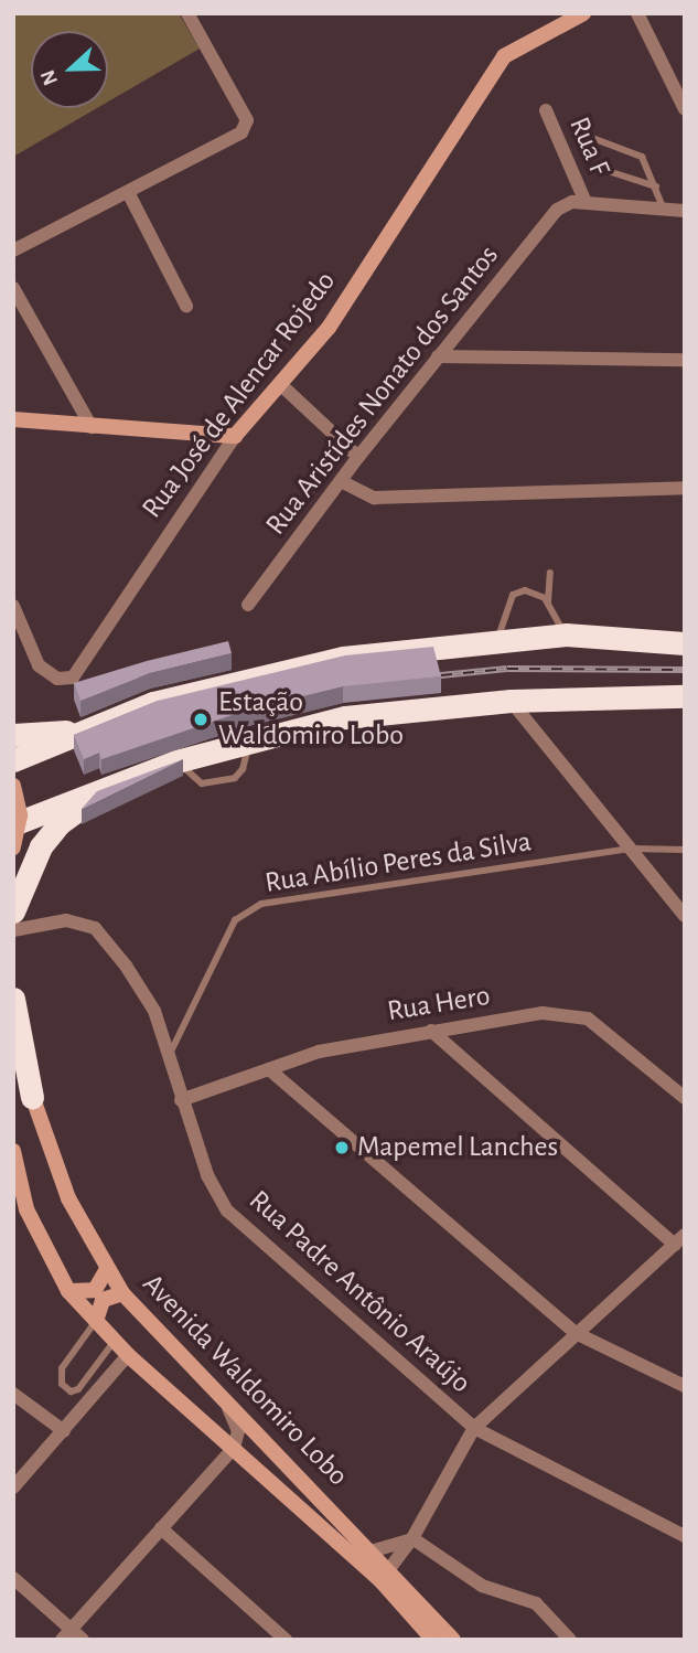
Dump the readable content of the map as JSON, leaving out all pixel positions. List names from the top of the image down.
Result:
{
  "streets": {
    "main road": ["Rua José de Alencar Rojedo", "Avenida Waldomiro Lobo"],
    "street": [
      "Rua F",
      "Rua Aristídes Nonato dos Santos",
      "Rua Hero",
      "Rua Padre Antônio Araújo"
    ],
    "lane": ["Rua Abílio Peres da Silva"]
  },
  "crossings": [
    ["Rua F", "Rua Aristídes Nonato dos Santos"],
    ["Rua Abílio Peres da Silva", "Rua Padre Antônio Araújo"],
    ["Rua Hero", "Rua Padre Antônio Araújo"]
  ],
  "places": ["Estação Waldomiro Lobo", "Mapemel Lanches"],
  "north": "left"
}
